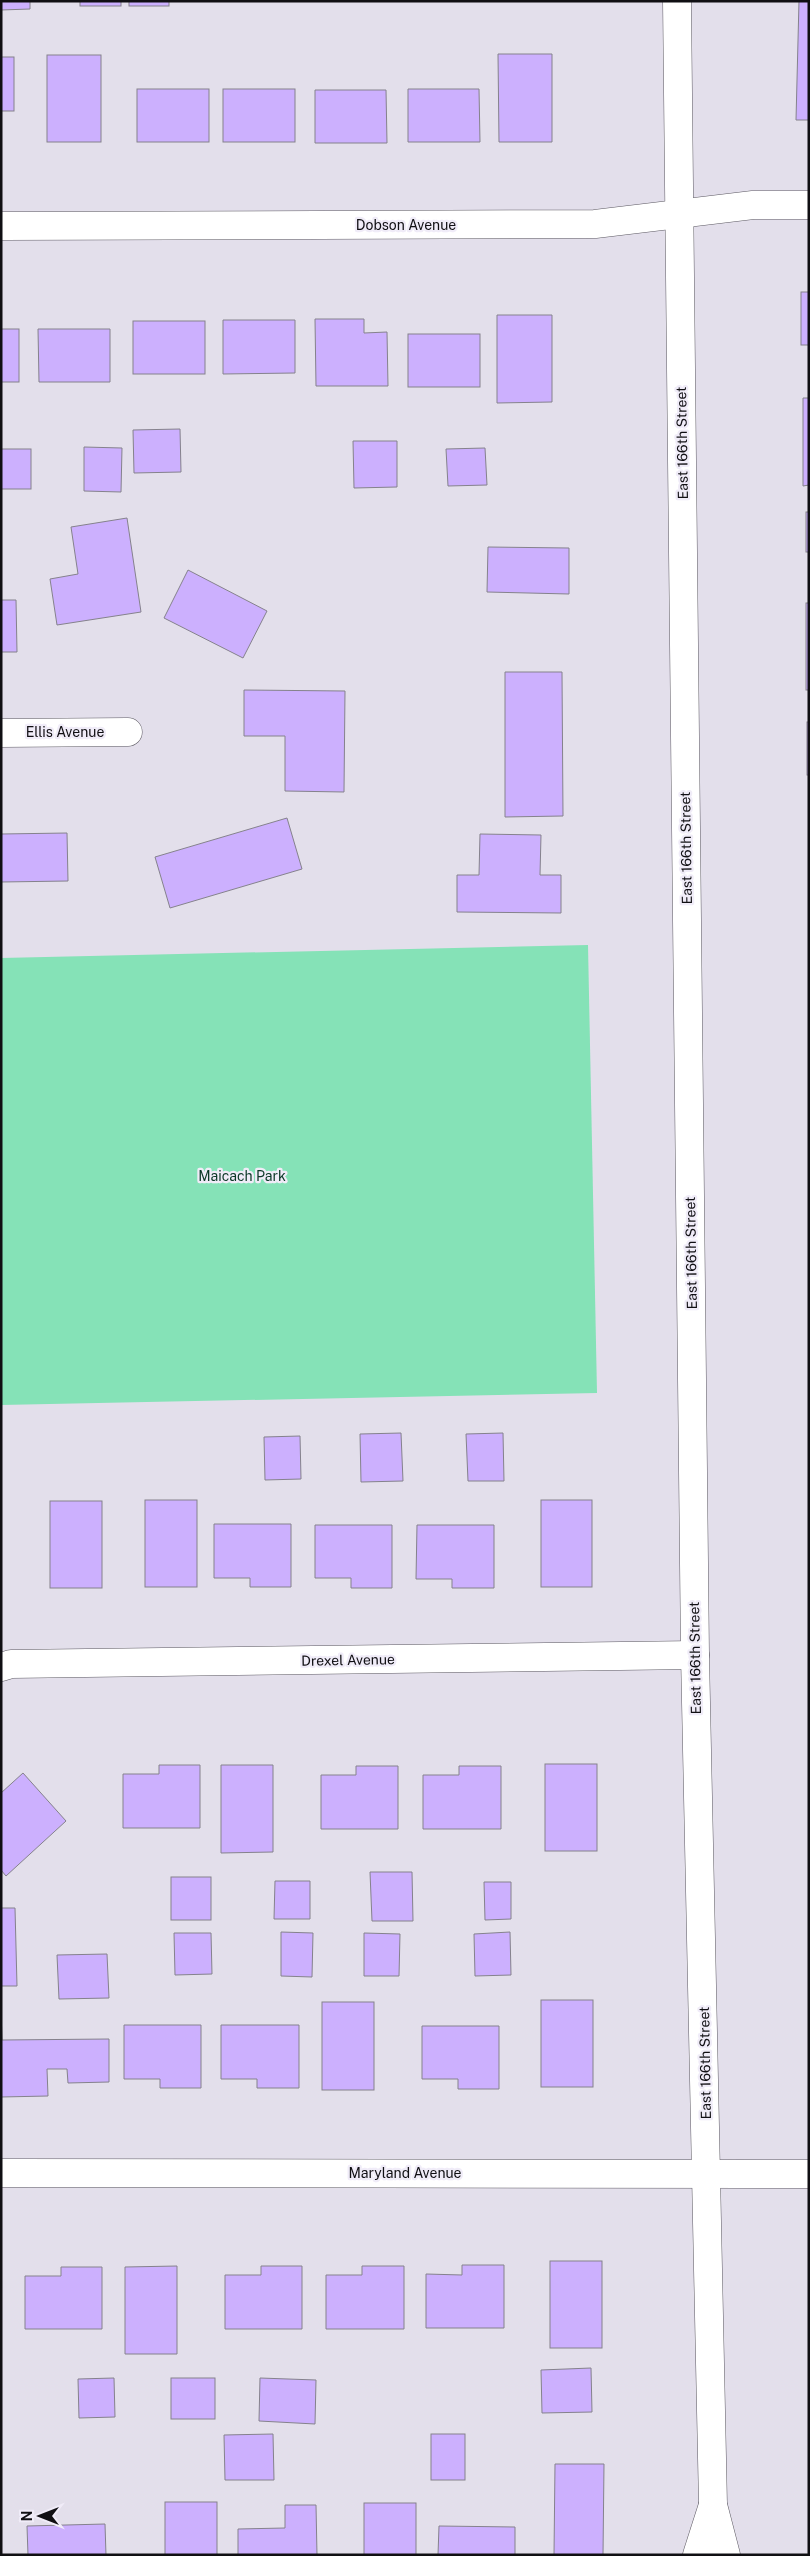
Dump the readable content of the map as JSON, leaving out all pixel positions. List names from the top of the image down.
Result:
{
  "streets": {
    "street": [
      "Dobson Avenue",
      "East 166th Street",
      "Ellis Avenue",
      "Drexel Avenue",
      "Maryland Avenue"
    ]
  },
  "crossings": [
    ["Dobson Avenue", "East 166th Street"],
    ["East 166th Street", "Drexel Avenue"],
    ["East 166th Street", "Maryland Avenue"]
  ],
  "parks": ["Maicach Park"],
  "north": "left"
}
